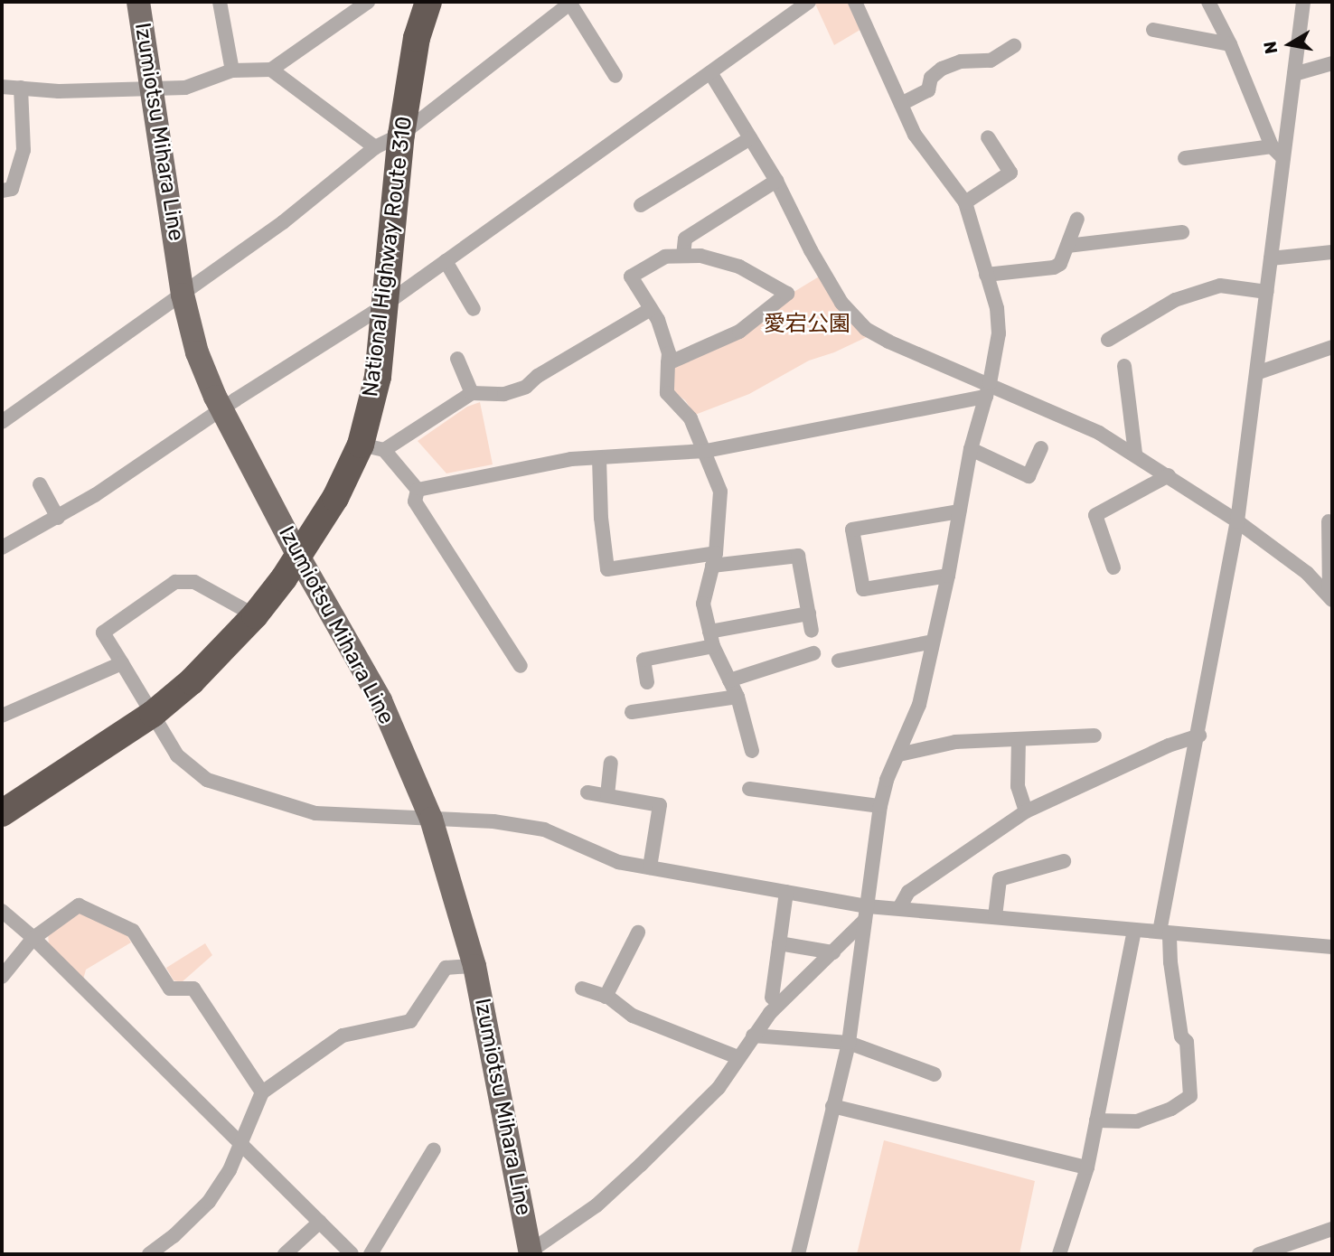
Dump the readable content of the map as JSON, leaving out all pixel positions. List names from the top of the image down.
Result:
{
  "streets": {
    "highway": ["National Highway Route 310"],
    "main road": ["Izumiotsu Mihara Line"]
  },
  "crossings": [
    ["Izumiotsu Mihara Line", "National Highway Route 310"]
  ],
  "parks": ["愛宕公園"],
  "north": "left"
}
